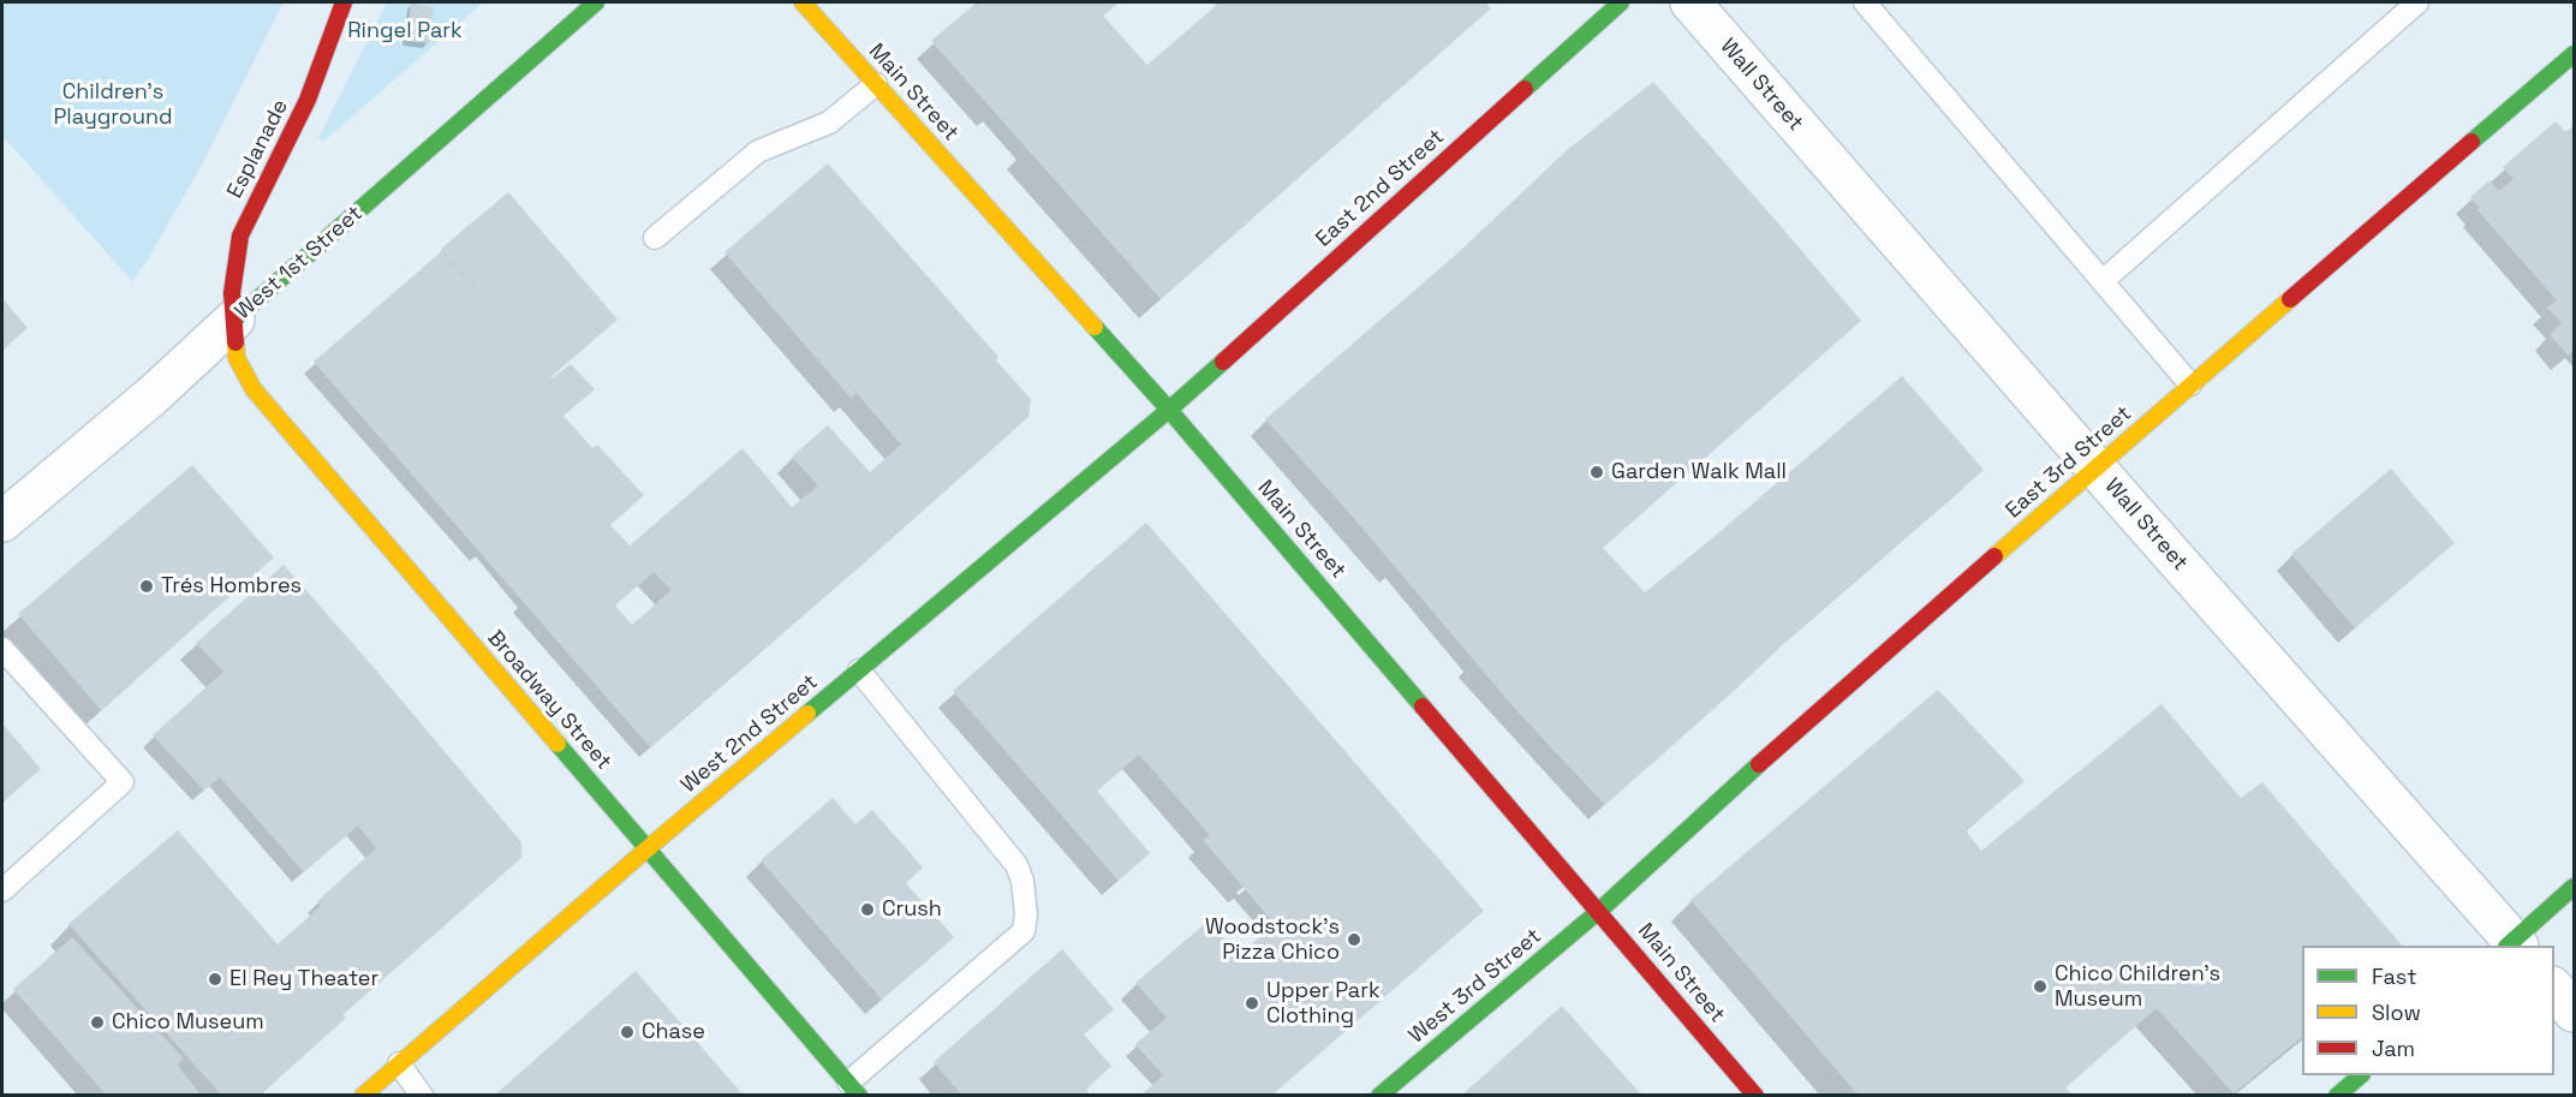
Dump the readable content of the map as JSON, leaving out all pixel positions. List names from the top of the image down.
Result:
{
  "streets": {
    "street": [
      "Wall Street",
      "Main Street",
      "Esplanade",
      "East 2nd Street",
      "West 1st Street",
      "East 3rd Street",
      "Broadway Street",
      "West 2nd Street",
      "West 3rd Street"
    ]
  },
  "crossings": [
    ["Wall Street", "East 3rd Street"],
    ["Main Street", "East 2nd Street"],
    ["Main Street", "East 3rd Street"],
    ["Main Street", "West 2nd Street"],
    ["Main Street", "West 3rd Street"],
    ["Esplanade", "West 1st Street"],
    ["Esplanade", "Broadway Street"],
    ["East 2nd Street", "West 2nd Street"],
    ["West 1st Street", "Broadway Street"],
    ["East 3rd Street", "West 3rd Street"],
    ["Broadway Street", "West 2nd Street"]
  ],
  "parks": ["Ringel Park", "Children's Playground"],
  "places": [
    "Garden Walk Mall",
    "Trés Hombres",
    "Crush",
    "Woodstock's Pizza Chico",
    "El Rey Theater",
    "Chico Children's Museum",
    "Upper Park Clothing",
    "Chico Museum",
    "Chase"
  ],
  "legend": ["Fast", "Slow", "Jam"]
}
